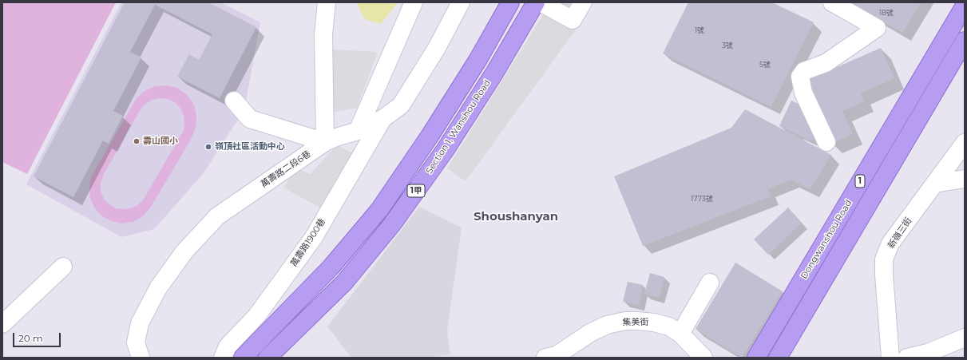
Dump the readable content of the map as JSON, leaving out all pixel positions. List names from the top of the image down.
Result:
{
  "streets": {
    "main road": [
      "Section 1, Wanshou Road",
      "1",
      "1甲",
      "Dongwanshou Road"
    ],
    "street": [
      "萬壽路二段6巷",
      "新嶺三街",
      "萬壽路1900巷",
      "集美街"
    ]
  },
  "crossings": [
    ["萬壽路二段6巷", "萬壽路1900巷"]
  ],
  "districts": ["Shoushanyan"],
  "places": ["壽山國小", "嶺頂社區活動中心"],
  "house_numbers": [
    "18號",
    "1號",
    "3號",
    "5號",
    "1773號"
  ],
  "scale_bar": "20 m"
}
